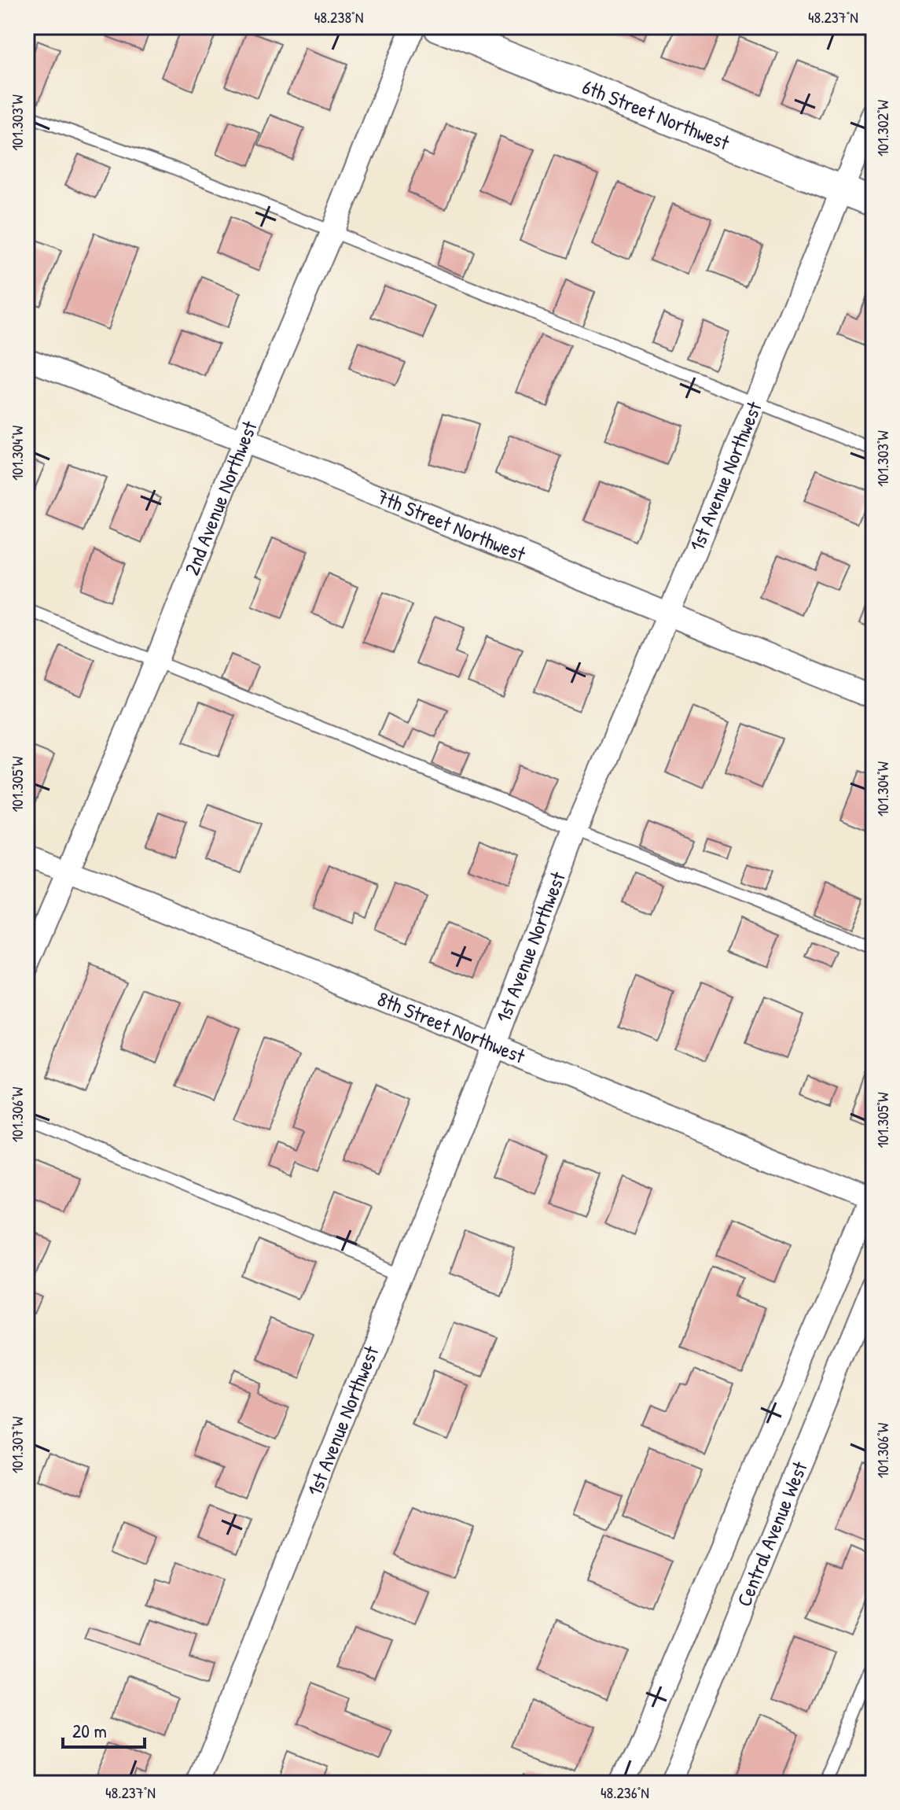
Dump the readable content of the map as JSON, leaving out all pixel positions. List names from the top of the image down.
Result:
{
  "streets": {
    "street": [
      "6th Street Northwest",
      "1st Avenue Northwest",
      "2nd Avenue Northwest",
      "7th Street Northwest",
      "8th Street Northwest",
      "Central Avenue West"
    ]
  },
  "crossings": [
    ["6th Street Northwest", "1st Avenue Northwest"],
    ["1st Avenue Northwest", "7th Street Northwest"],
    ["1st Avenue Northwest", "8th Street Northwest"],
    ["2nd Avenue Northwest", "7th Street Northwest"],
    ["2nd Avenue Northwest", "8th Street Northwest"]
  ],
  "scale_bar": "20 m",
  "coordinates": [
    "48.238°N",
    "48.237°N",
    "101.303°W",
    "101.302°W",
    "101.304°W",
    "101.305°W",
    "101.306°W",
    "101.307°W",
    "48.236°N"
  ]
}
